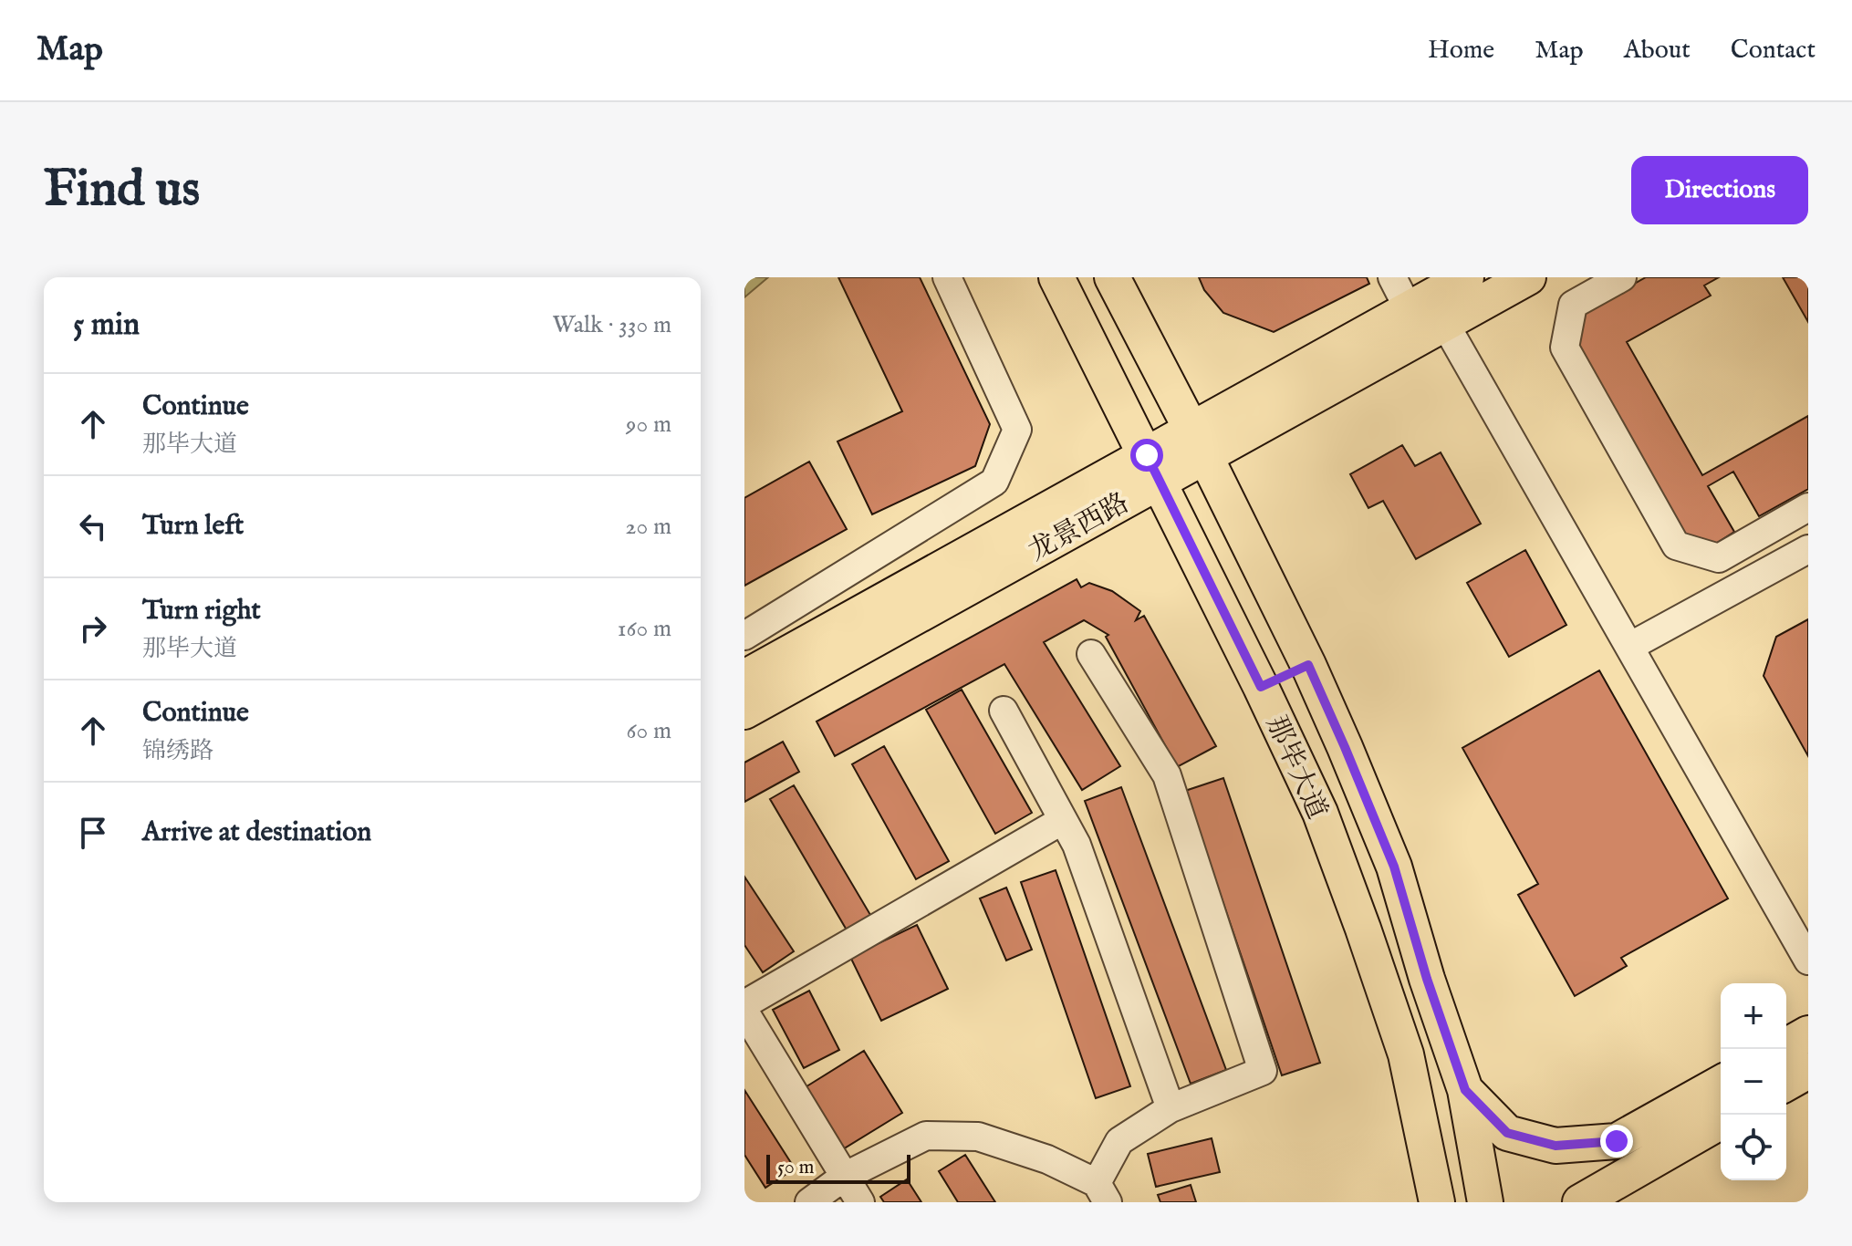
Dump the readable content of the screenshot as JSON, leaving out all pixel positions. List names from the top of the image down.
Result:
{
  "streets": {
    "main road": ["龙景西路", "那毕大道"]
  },
  "crossings": [
    ["龙景西路", "那毕大道"]
  ],
  "scale_bar": "50 m",
  "page": {
    "header": "Map",
    "nav": [
      "Home",
      "Map",
      "About",
      "Contact"
    ],
    "buttons": "Directions",
    "title": "Find us",
    "heading": ["5 min", "Walk · 330 m"],
    "list": [
      ["Continue", "那毕大道", "90 m"],
      ["Turn left", "20 m"],
      ["Turn right", "那毕大道", "160 m"],
      ["Continue", "锦绣路", "60 m"],
      "Arrive at destination"
    ],
    "map_buttons": ["+", "−"],
    "scale": "50 m"
  }
}
